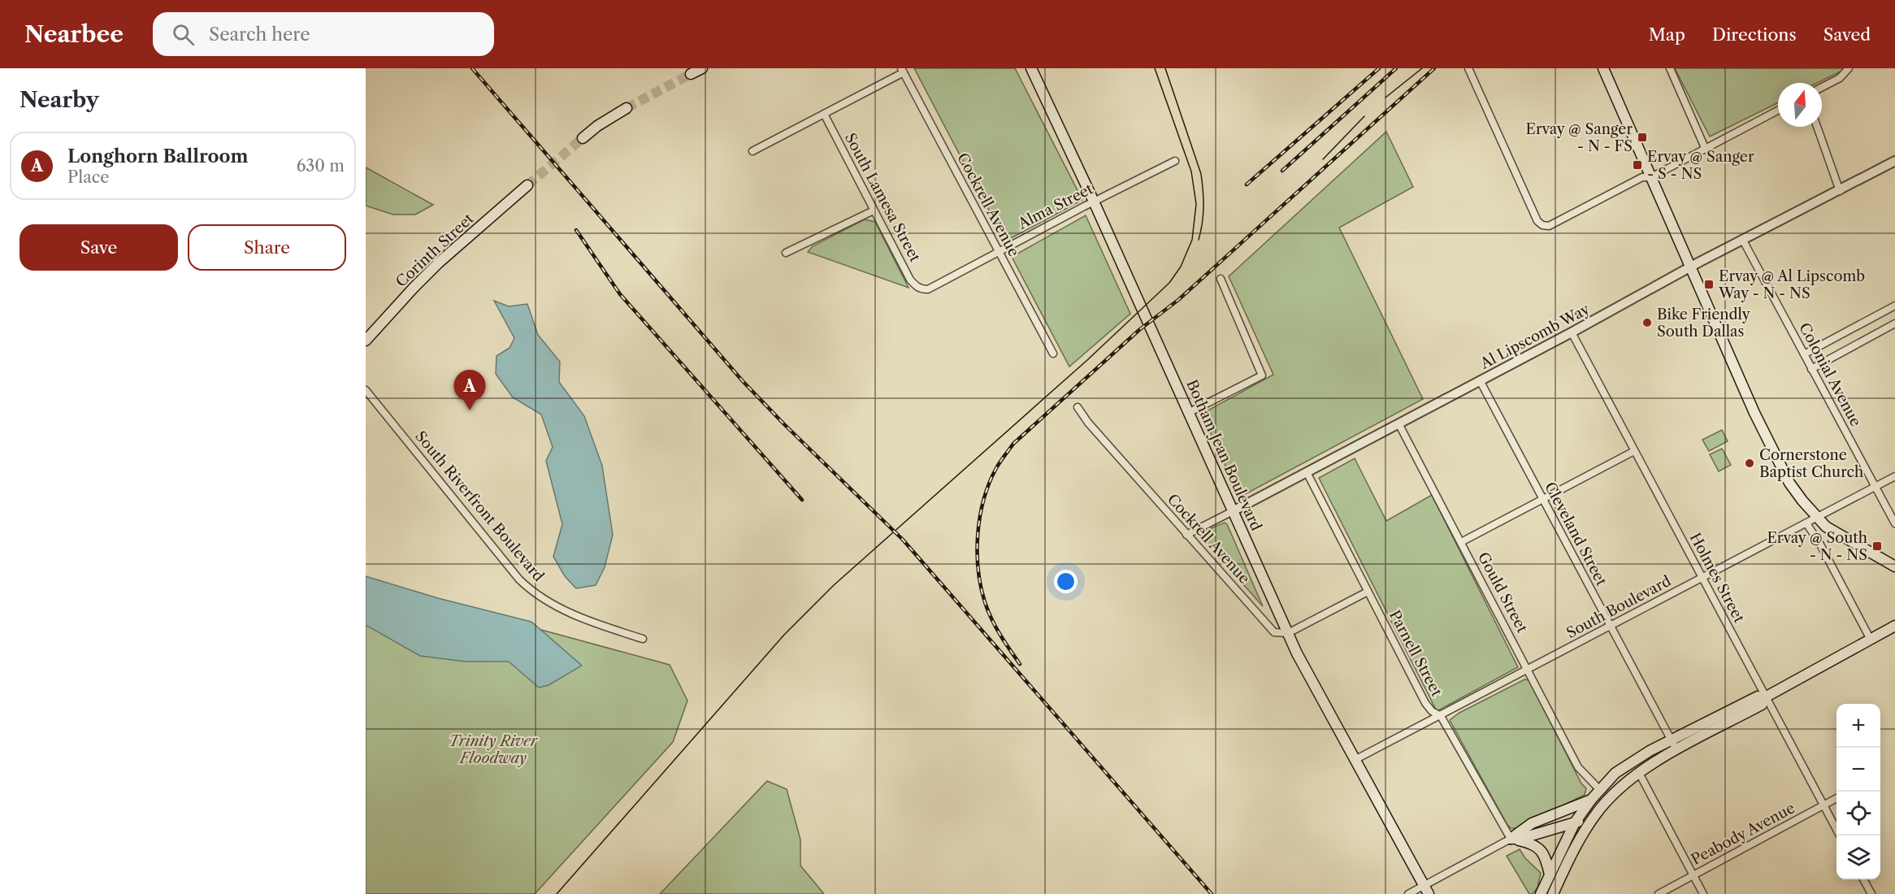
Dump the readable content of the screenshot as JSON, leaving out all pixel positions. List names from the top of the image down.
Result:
{
  "streets": {
    "main road": ["Corinth Street", "Botham Jean Boulevard"],
    "street": [
      "South Lamesa Street",
      "Cockrell Avenue",
      "Alma Street",
      "Al Lipscomb Way",
      "Colonial Avenue",
      "South Riverfront Boulevard",
      "Cleveland Street",
      "Holmes Street",
      "Gould Street",
      "South Boulevard",
      "Parnell Street",
      "Peabody Avenue"
    ]
  },
  "crossings": [
    ["South Lamesa Street", "Alma Street"],
    ["Cockrell Avenue", "Alma Street"],
    ["Cockrell Avenue", "Al Lipscomb Way"],
    ["Cockrell Avenue", "Botham Jean Boulevard"],
    ["Alma Street", "Botham Jean Boulevard"],
    ["Al Lipscomb Way", "Colonial Avenue"],
    ["Al Lipscomb Way", "Botham Jean Boulevard"],
    ["Al Lipscomb Way", "Cleveland Street"],
    ["Al Lipscomb Way", "Holmes Street"],
    ["Al Lipscomb Way", "Gould Street"],
    ["Al Lipscomb Way", "Parnell Street"],
    ["Colonial Avenue", "South Boulevard"],
    ["Botham Jean Boulevard", "South Boulevard"],
    ["Cleveland Street", "South Boulevard"],
    ["Holmes Street", "South Boulevard"],
    ["Holmes Street", "Peabody Avenue"],
    ["Gould Street", "South Boulevard"],
    ["South Boulevard", "Parnell Street"]
  ],
  "parks": ["Trinity River Floodway"],
  "places": {
    "transit": [
      "Ervay @ Sanger - N - FS",
      "Ervay @ Sanger - S - NS",
      "Ervay @ Al Lipscomb Way - N - NS",
      "Ervay @ South - N - NS"
    ],
    "other": ["Bike Friendly South Dallas", "Cornerstone Baptist Church"]
  },
  "north": "top",
  "page": {
    "header": "Nearbee",
    "search": "Search here",
    "nav": ["Map", "Directions", "Saved"],
    "heading": "Nearby",
    "list": [
      {
        "mark": "A",
        "name": "Longhorn Ballroom",
        "note": "Place",
        "value": "630 m"
      }
    ],
    "buttons": ["Save", "Share"],
    "pins": "A",
    "map_buttons": ["+", "−"]
  }
}
